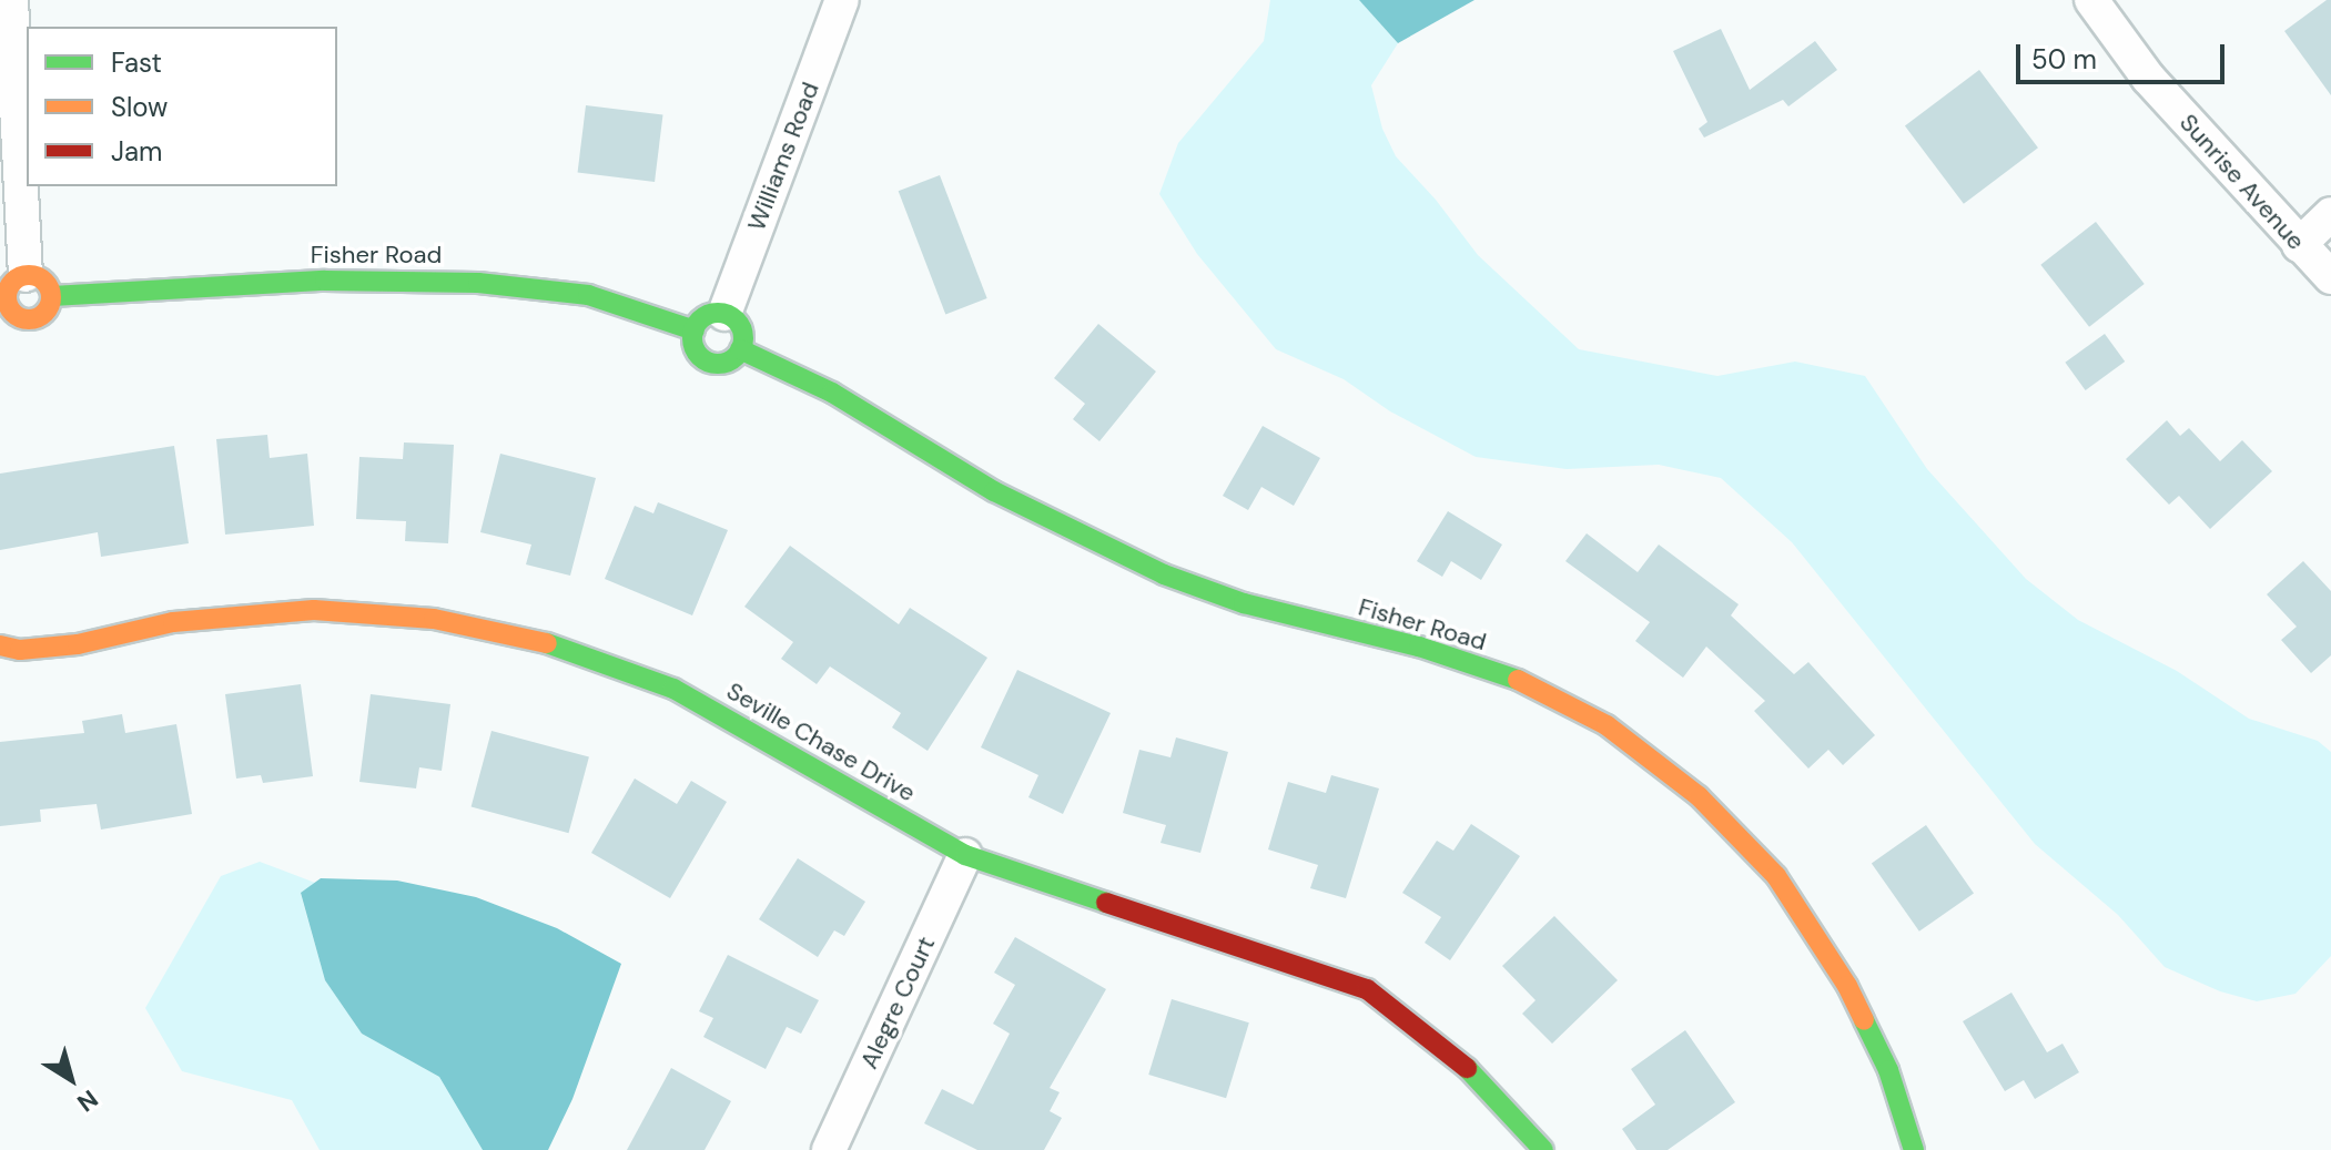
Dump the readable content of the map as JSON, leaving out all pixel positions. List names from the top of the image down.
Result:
{
  "streets": {
    "street": [
      "Williams Road",
      "Sunrise Avenue",
      "Fisher Road",
      "Seville Chase Drive",
      "Alegre Court"
    ]
  },
  "crossings": [
    ["Williams Road", "Fisher Road"],
    ["Seville Chase Drive", "Alegre Court"]
  ],
  "legend": ["Fast", "Slow", "Jam"],
  "scale_bar": "50 m",
  "north": "bottom right"
}
